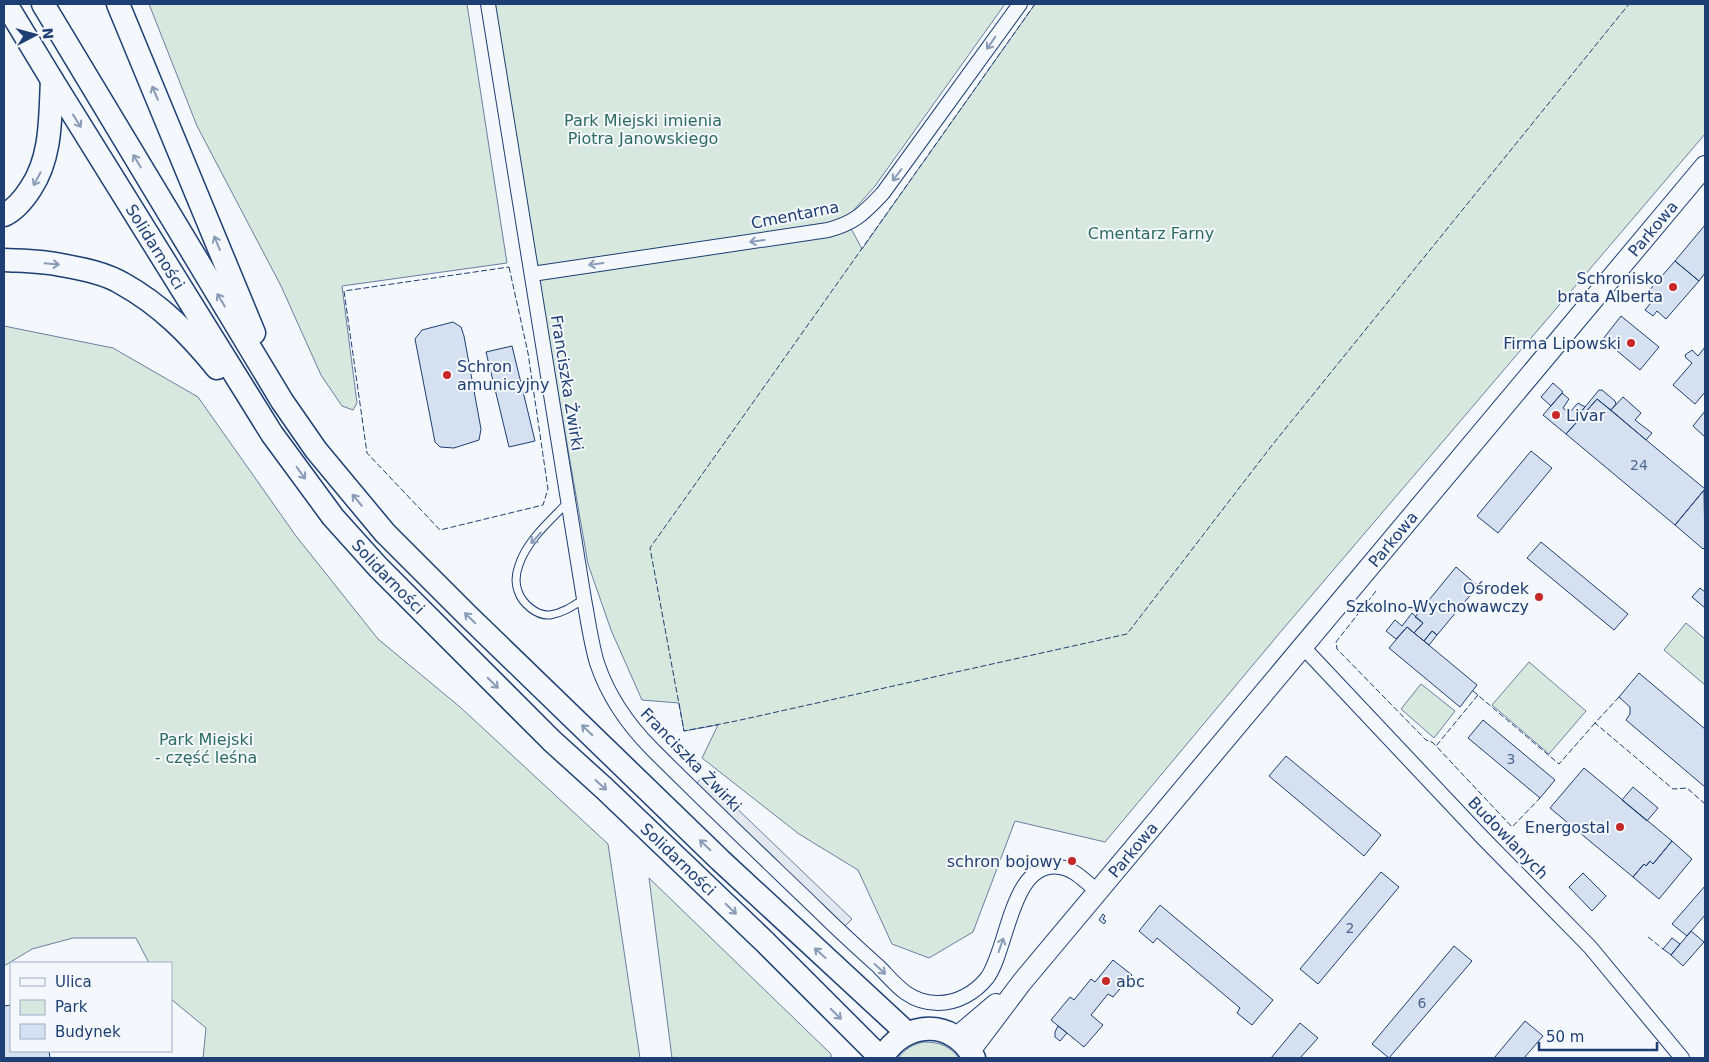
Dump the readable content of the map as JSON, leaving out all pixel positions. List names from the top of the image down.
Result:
{
  "streets": {
    "main road": ["Solidarności"],
    "street": [
      "Cmentarna",
      "Parkowa",
      "Franciszka Żwirki",
      "Budowlanych"
    ]
  },
  "crossings": [
    ["Cmentarna", "Franciszka Żwirki"],
    ["Parkowa", "Franciszka Żwirki"],
    ["Parkowa", "Budowlanych"]
  ],
  "one_way": ["Cmentarna"],
  "parks": ["Park Miejski imienia Piotra Janowskiego", "Cmentarz Farny", "Park Miejski - część leśna"],
  "places": [
    "Schronisko brata Alberta",
    "Firma Lipowski",
    "Schron amunicyjny",
    "Livar",
    "Ośrodek Szkolno-Wychowawczy",
    "Energostal",
    "schron bojowy",
    "abc"
  ],
  "house_numbers": [
    "24",
    "3",
    "2",
    "6"
  ],
  "legend": ["Ulica", "Park", "Budynek"],
  "scale_bar": "50 m",
  "north": "right"
}
